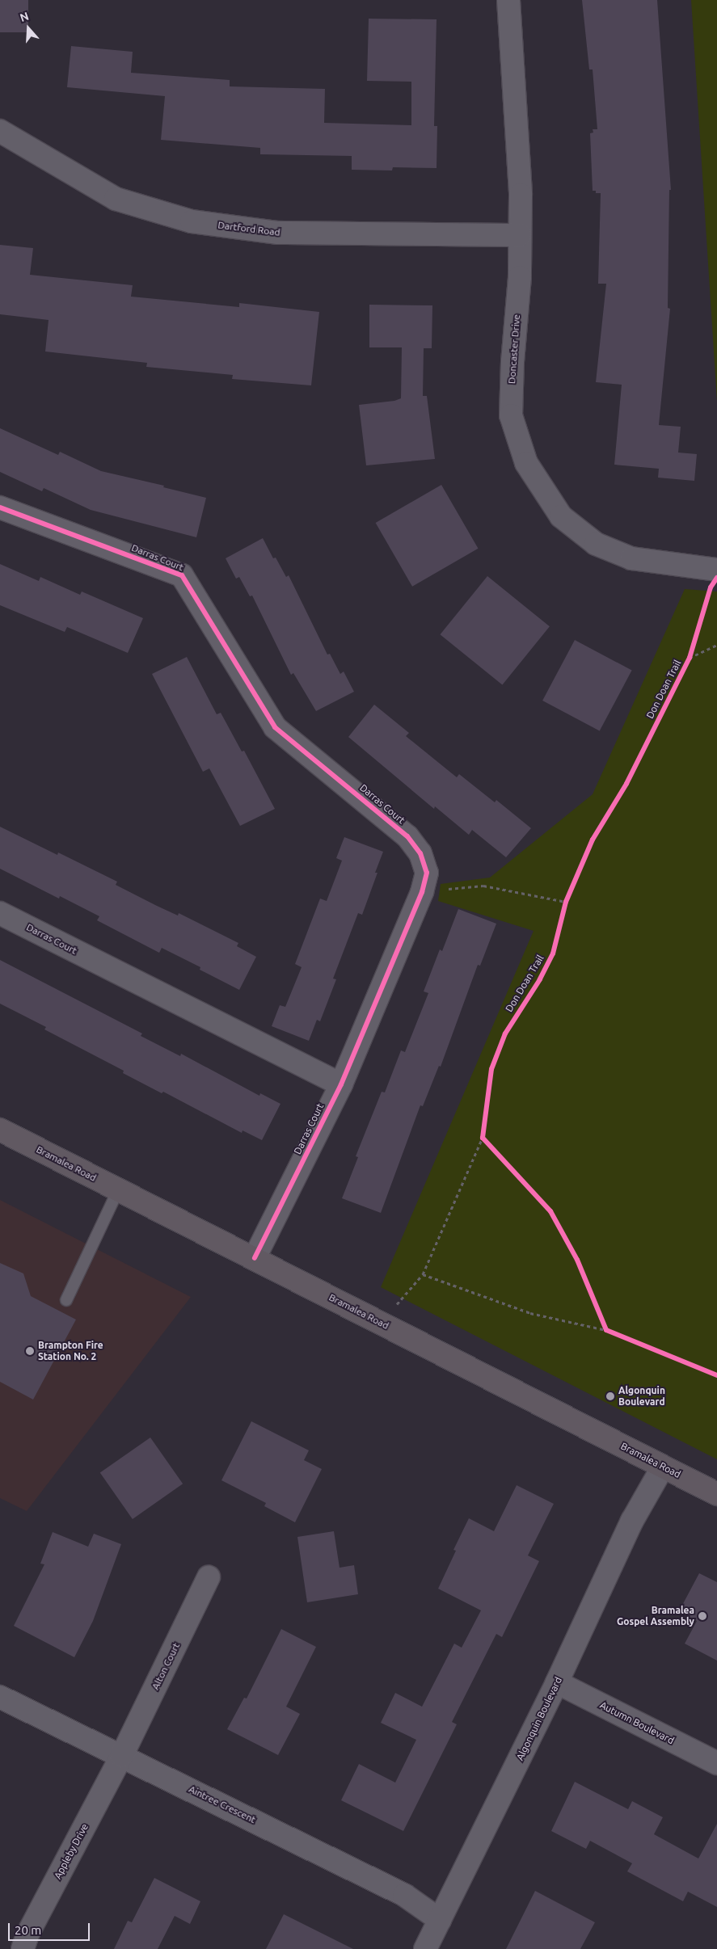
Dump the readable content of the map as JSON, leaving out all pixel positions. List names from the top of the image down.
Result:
{
  "streets": {
    "main road": ["Bramalea Road"],
    "street": [
      "Dartford Road",
      "Doncaster Drive",
      "Darras Court",
      "Alton Court",
      "Algonquin Boulevard",
      "Autumn Boulevard",
      "Aintree Crescent",
      "Appleby Drive"
    ],
    "cycle path": ["Don Doan Trail"]
  },
  "crossings": [
    ["Dartford Road", "Doncaster Drive"],
    ["Doncaster Drive", "Don Doan Trail"],
    ["Darras Court", "Bramalea Road"],
    ["Don Doan Trail", "Bramalea Road"],
    ["Bramalea Road", "Algonquin Boulevard"],
    ["Alton Court", "Aintree Crescent"],
    ["Alton Court", "Appleby Drive"],
    ["Algonquin Boulevard", "Autumn Boulevard"],
    ["Algonquin Boulevard", "Aintree Crescent"],
    ["Aintree Crescent", "Appleby Drive"]
  ],
  "places": ["Brampton Fire Station No. 2", "Algonquin Boulevard", "Bramalea Gospel Assembly"],
  "scale_bar": "20 m",
  "north": "top"
}
